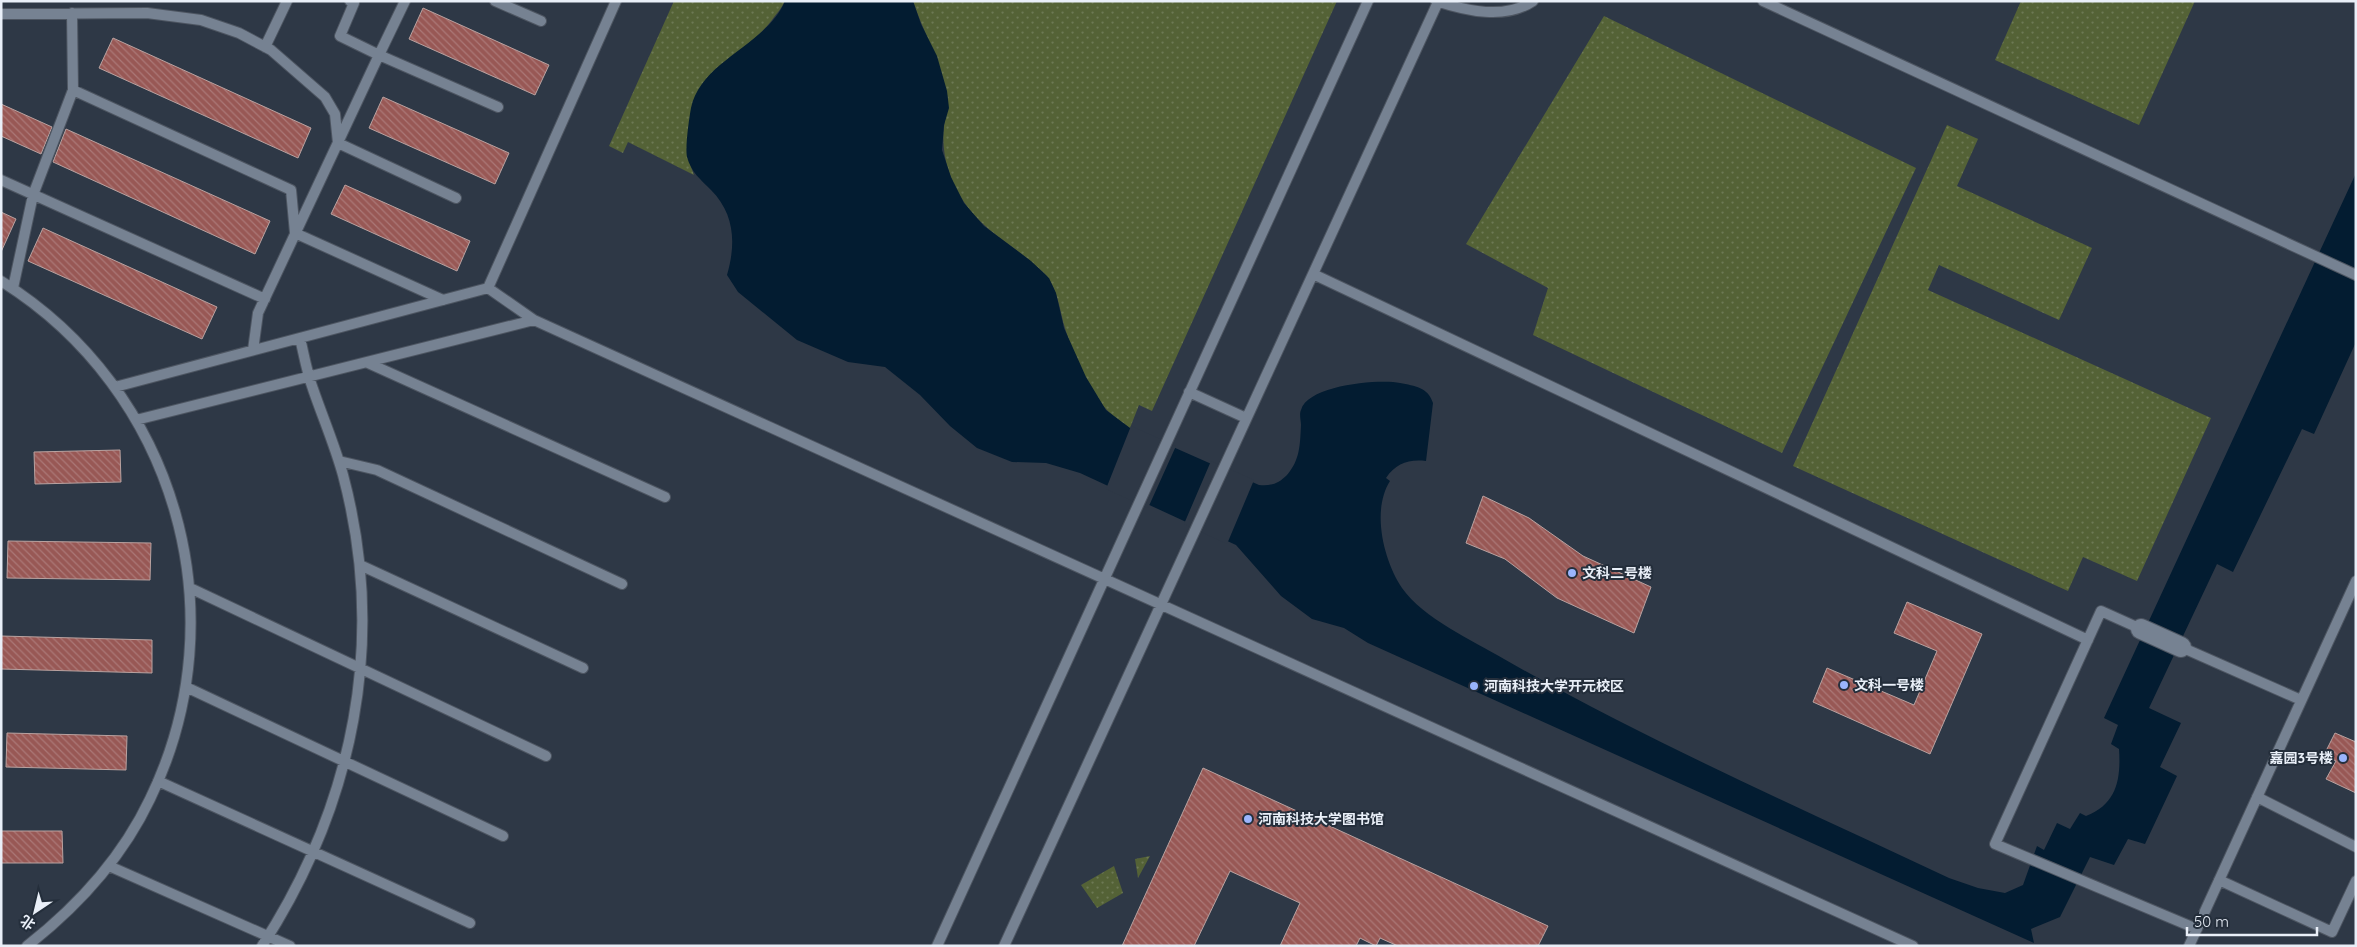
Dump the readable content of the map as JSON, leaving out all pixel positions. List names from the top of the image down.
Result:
{
  "places": [
    "文科二号楼",
    "文科一号楼",
    "河南科技大学开元校区",
    "嘉园3号楼",
    "河南科技大学图书馆"
  ],
  "scale_bar": "50 m",
  "north": "bottom left"
}
